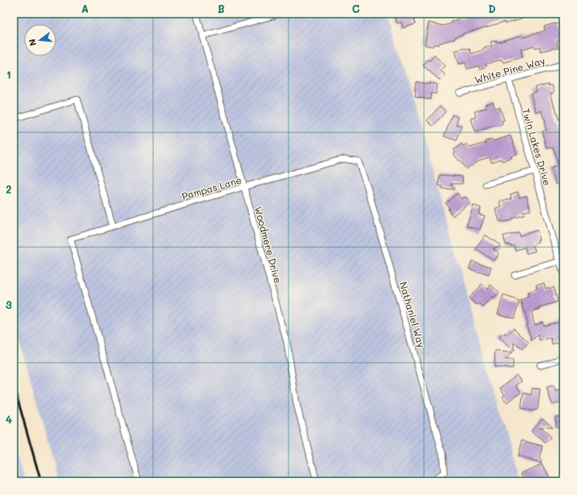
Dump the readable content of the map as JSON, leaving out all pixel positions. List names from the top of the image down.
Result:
{
  "streets": {
    "street": [
      "White Pine Way",
      "Twin Lakes Drive",
      "Pampas Lane",
      "Woodmere Drive",
      "Nathaniel Way"
    ]
  },
  "crossings": [
    ["White Pine Way", "Twin Lakes Drive"],
    ["Pampas Lane", "Woodmere Drive"],
    ["Pampas Lane", "Nathaniel Way"]
  ],
  "north": "left",
  "grid": {
    "columns": [
      "A",
      "B",
      "C",
      "D"
    ],
    "rows": [
      "1",
      "2",
      "3",
      "4"
    ]
  }
}
